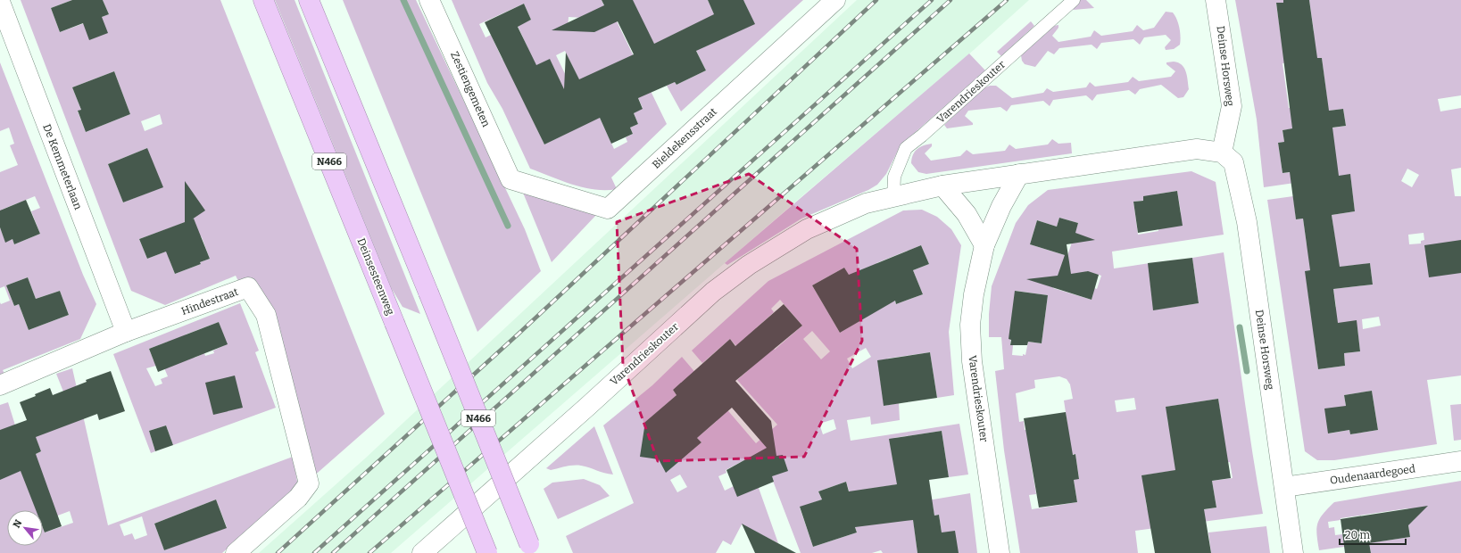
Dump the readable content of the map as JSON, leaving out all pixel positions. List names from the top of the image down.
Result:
{
  "streets": {
    "highway": ["N466", "Deinsesteenweg"],
    "street": [
      "Deinse Horsweg",
      "Zestiengemeten",
      "Varendrieskouter",
      "Bieldekensstraat",
      "De Kemmeterlaan",
      "Hindestraat",
      "Oudenaardegoed"
    ]
  },
  "crossings": [
    ["Deinse Horsweg", "Varendrieskouter"],
    ["Deinse Horsweg", "Oudenaardegoed"],
    ["Zestiengemeten", "Bieldekensstraat"],
    ["De Kemmeterlaan", "Hindestraat"]
  ],
  "scale_bar": "20 m",
  "north": "top left"
}
